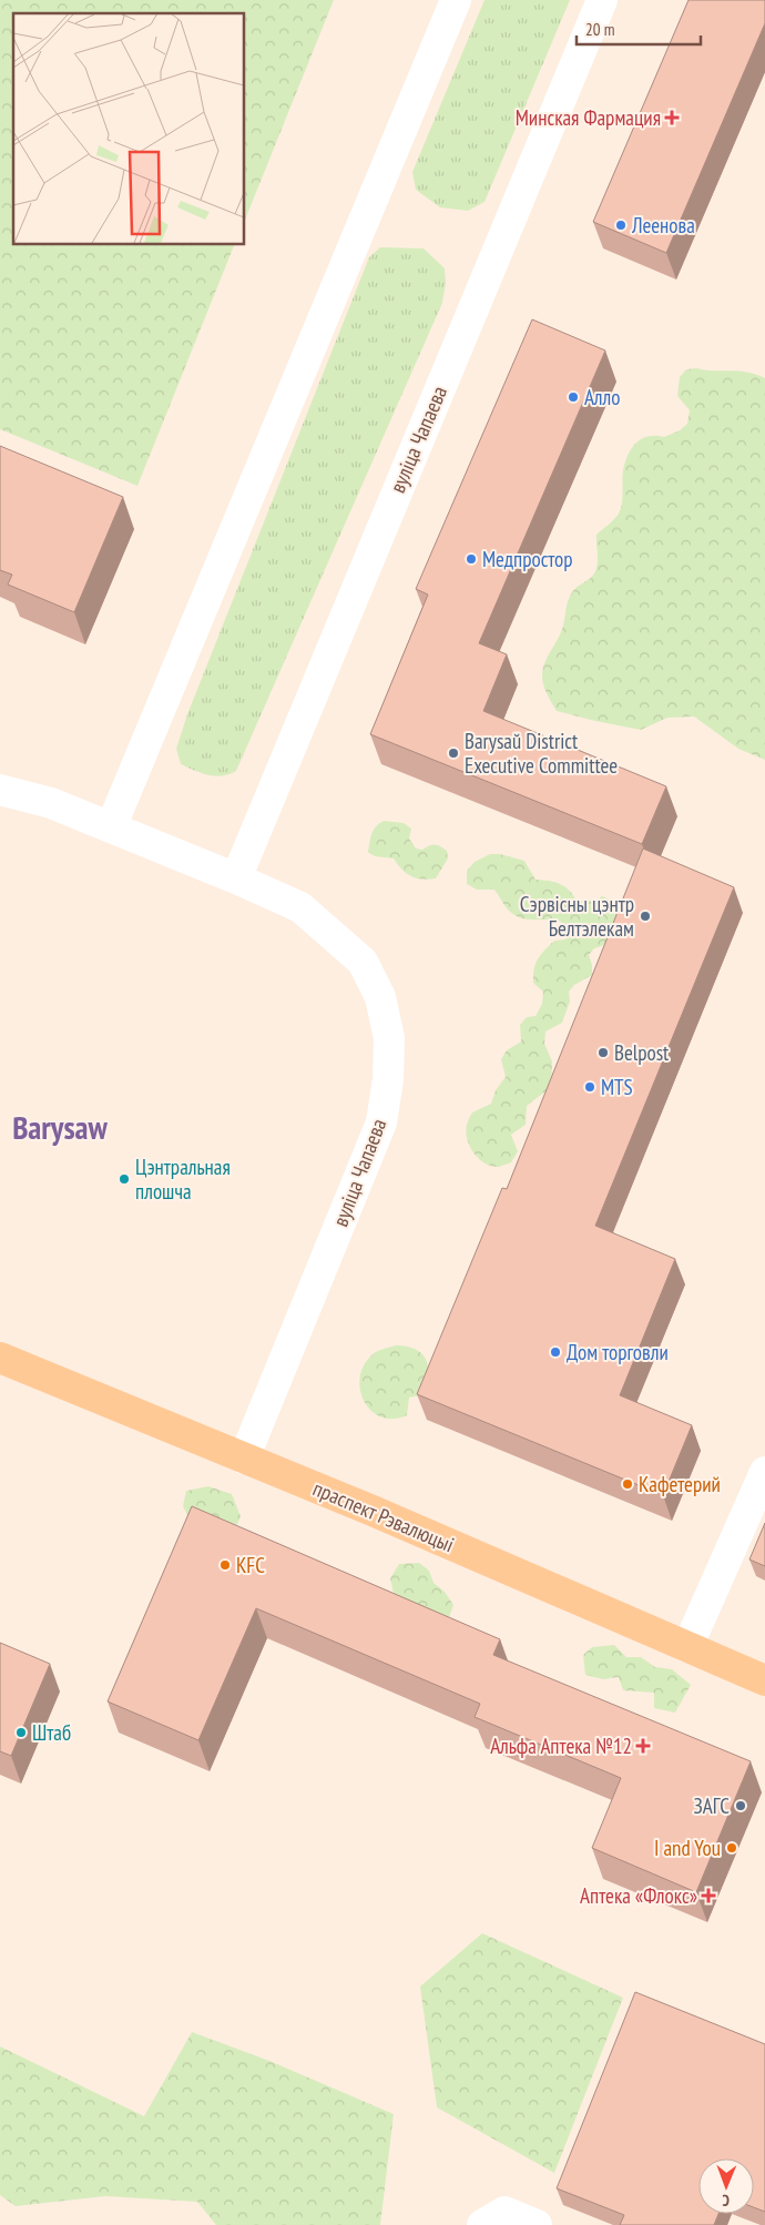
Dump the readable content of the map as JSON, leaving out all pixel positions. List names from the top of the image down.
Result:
{
  "streets": {
    "main road": ["вуліца Чапаева", "праспект Рэвалюцыі"]
  },
  "crossings": [
    ["вуліца Чапаева", "праспект Рэвалюцыі"]
  ],
  "districts": ["Barysaw"],
  "places": {
    "health": ["Минская Фармация", "Альфа Аптека №12", "Аптека «Флокс»"],
    "other": [
      "Леенова",
      "Алло",
      "Медпростор",
      "Barysaŭ District Executive Committee",
      "Сэрвісны цэнтр Белтэлекам",
      "Belpost",
      "MTS",
      "Цэнтральная плошча",
      "Дом торговли",
      "Кафетерий",
      "KFC",
      "Штаб",
      "ЗАГС",
      "I and You"
    ]
  },
  "scale_bar": "20 m",
  "north": "bottom"
}
